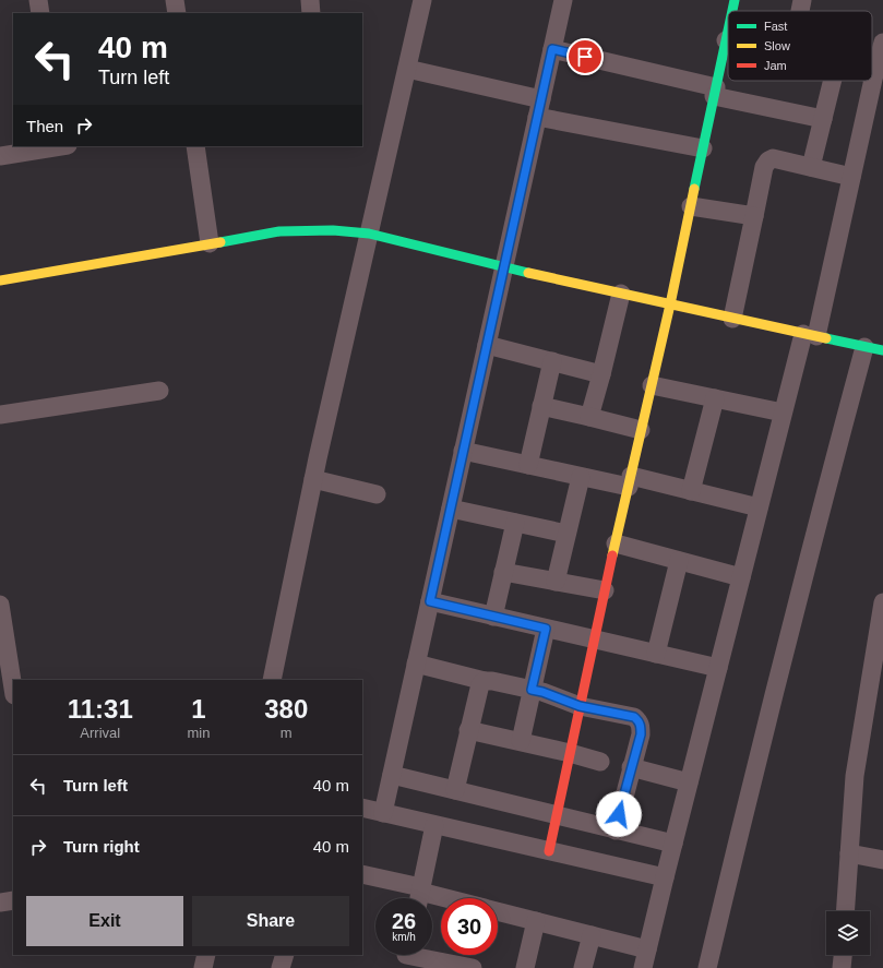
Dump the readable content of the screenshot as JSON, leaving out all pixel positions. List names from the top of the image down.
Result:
{
  "legend": ["Fast", "Slow", "Jam"],
  "page": {
    "turn": ["40 m", "Turn left"],
    "then": "Then",
    "eta": [
      "11:31",
      "Arrival",
      "1",
      "min",
      "380",
      "m"
    ],
    "list": [
      {
        "name": "Turn left",
        "value": "40 m"
      },
      {
        "name": "Turn right",
        "value": "40 m"
      }
    ],
    "buttons": ["Exit", "Share"],
    "speed": "26 km/h",
    "limit": "30"
  }
}
